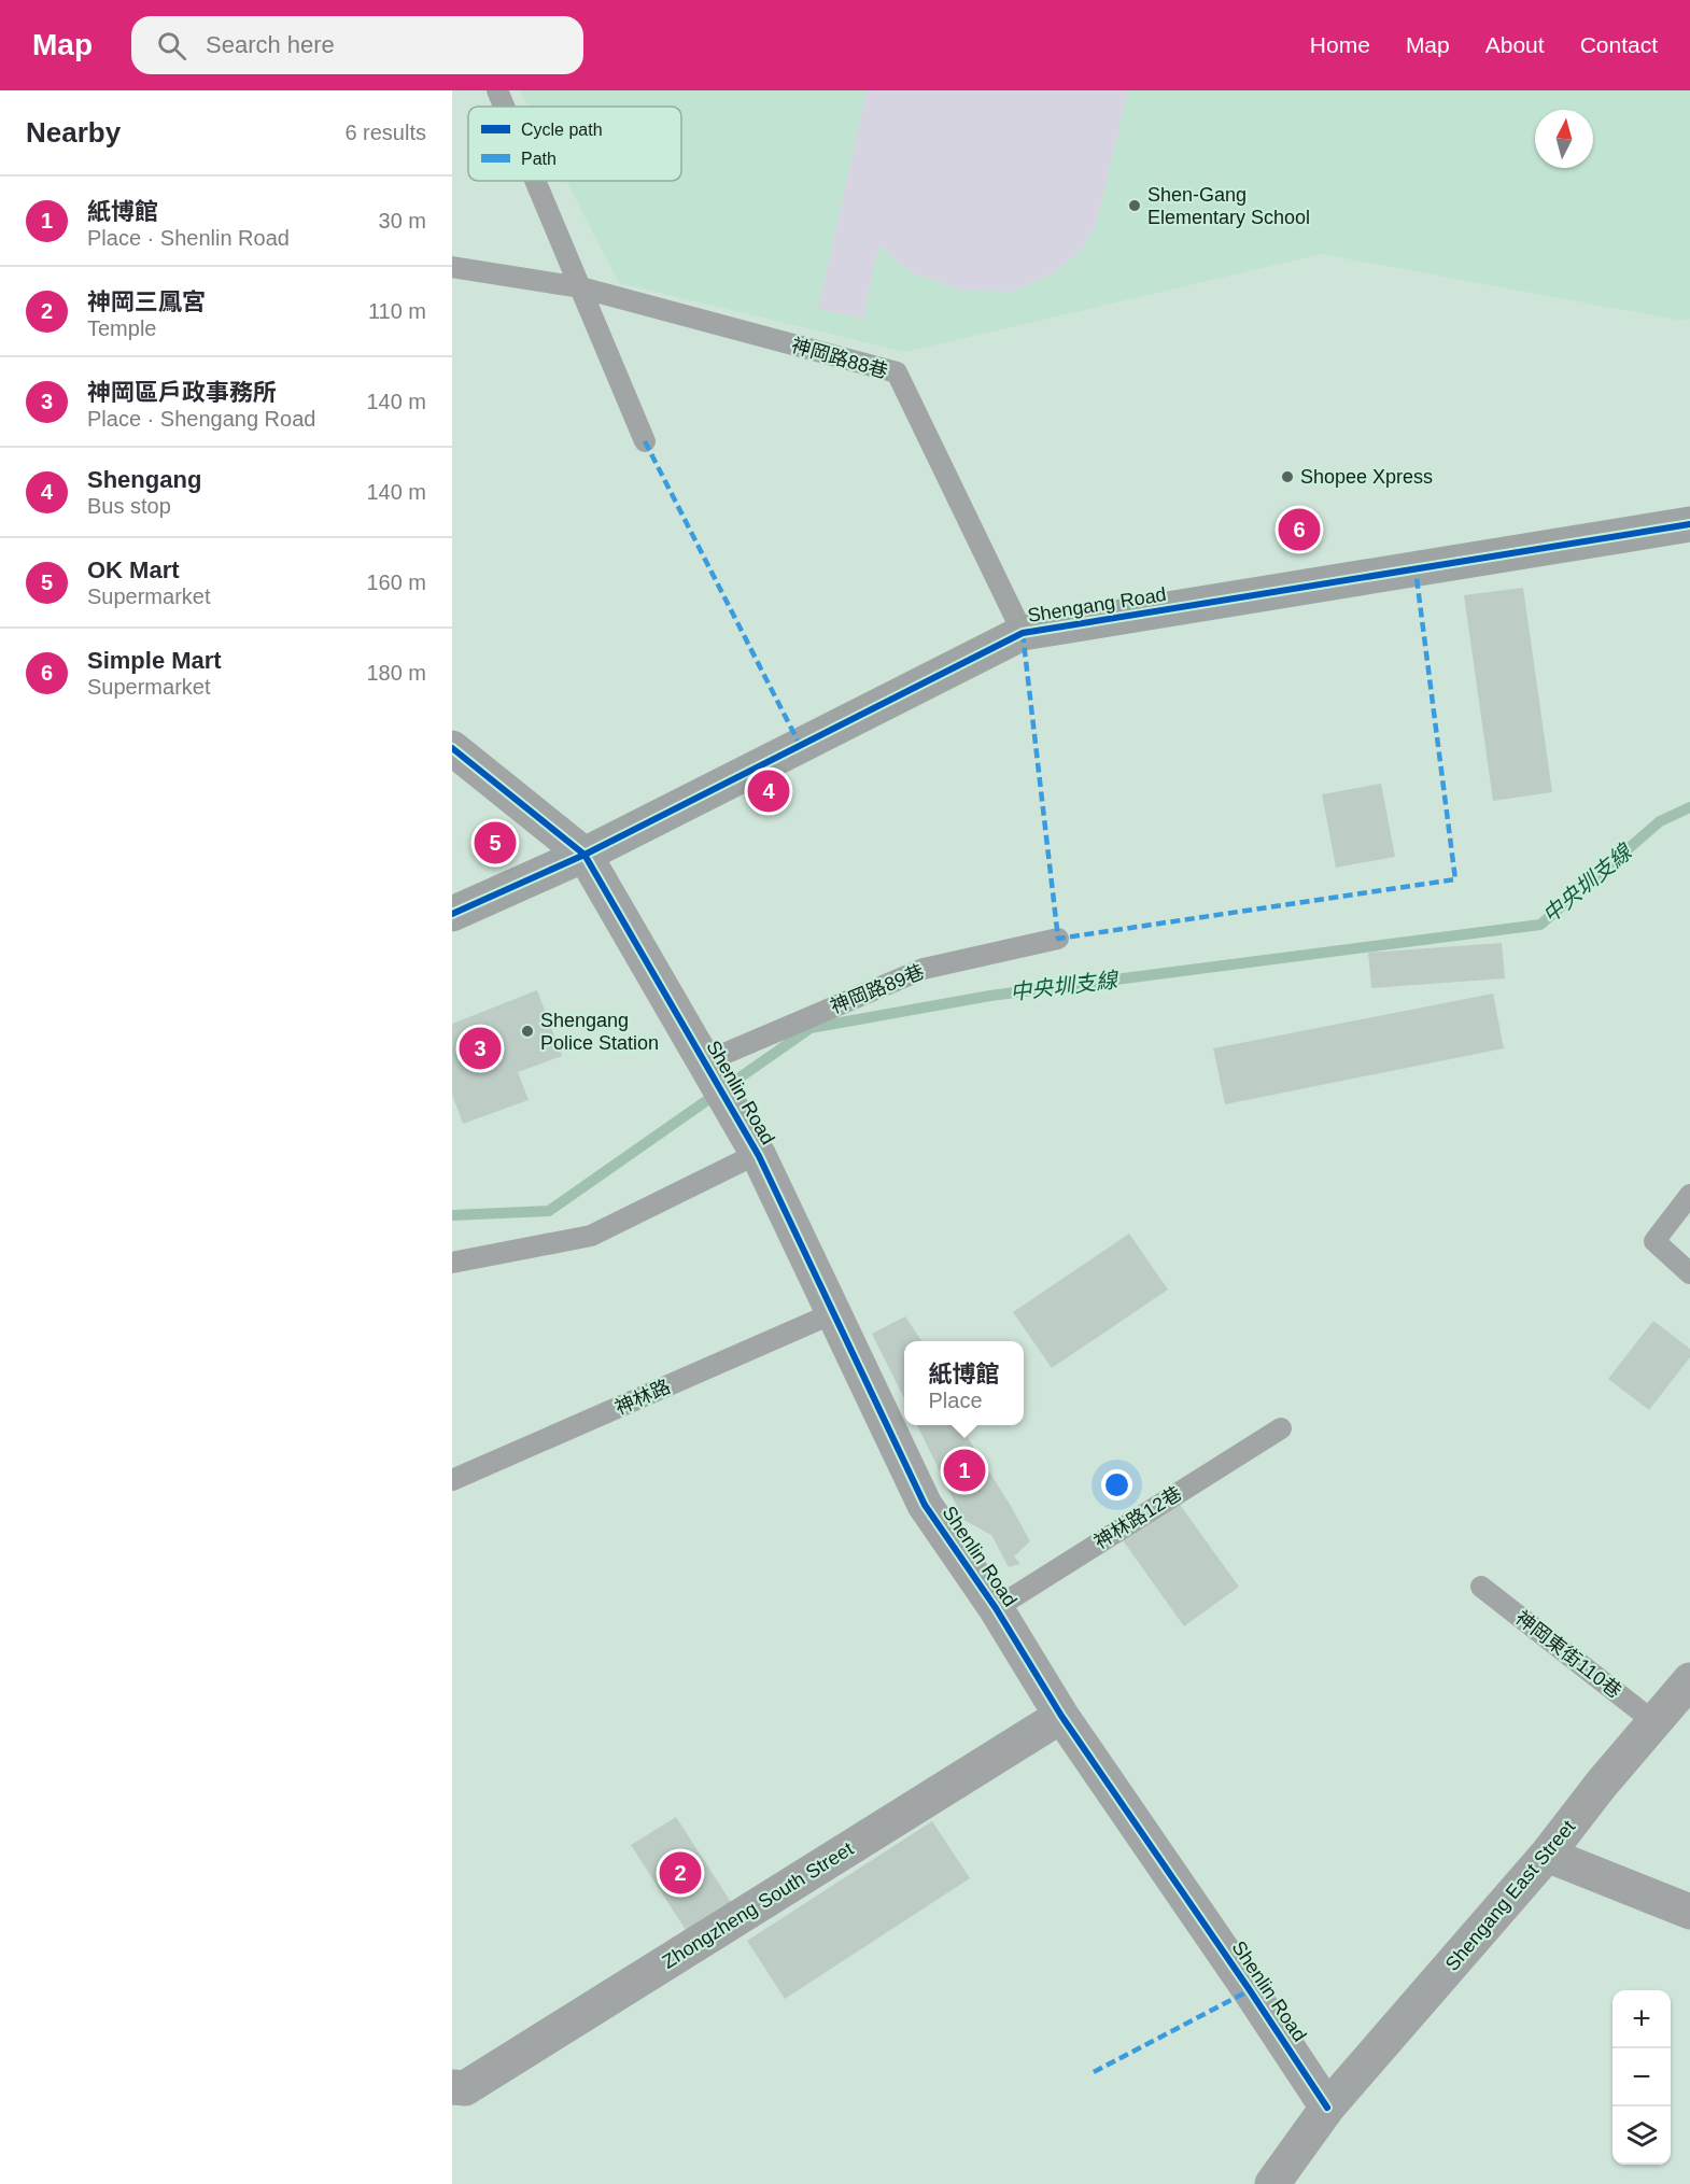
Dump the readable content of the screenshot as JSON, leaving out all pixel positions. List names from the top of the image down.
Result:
{
  "streets": {
    "street": [
      "Shengang Road",
      "Shenlin Road",
      "Shengang East Street",
      "Zhongzheng South Street"
    ],
    "lane": [
      "神岡路88巷",
      "神岡路89巷",
      "神林路",
      "神林路12巷",
      "神岡東街110巷"
    ]
  },
  "crossings": [
    ["神岡路88巷", "Shengang Road"],
    ["Shengang Road", "Shenlin Road"],
    ["神岡路89巷", "Shenlin Road"],
    ["Shenlin Road", "神林路"],
    ["Shenlin Road", "神林路12巷"],
    ["Shenlin Road", "Shengang East Street"],
    ["Shenlin Road", "Zhongzheng South Street"],
    ["神岡東街110巷", "Shengang East Street"]
  ],
  "water": ["中央圳支線"],
  "places": ["Shen-Gang Elementary School", "Shopee Xpress", "Shengang Police Station"],
  "legend": ["Cycle path", "Path"],
  "north": "top",
  "page": {
    "header": "Map",
    "search": "Search here",
    "nav": [
      "Home",
      "Map",
      "About",
      "Contact"
    ],
    "heading": ["Nearby", "6 results"],
    "list": [
      {
        "mark": "1",
        "name": "紙博館",
        "note": "Place · Shenlin Road",
        "value": "30 m"
      },
      {
        "mark": "2",
        "name": "神岡三鳳宮",
        "note": "Temple",
        "value": "110 m"
      },
      {
        "mark": "3",
        "name": "神岡區戶政事務所",
        "note": "Place · Shengang Road",
        "value": "140 m"
      },
      {
        "mark": "4",
        "name": "Shengang",
        "note": "Bus stop",
        "value": "140 m"
      },
      {
        "mark": "5",
        "name": "OK Mart",
        "note": "Supermarket",
        "value": "160 m"
      },
      {
        "mark": "6",
        "name": "Simple Mart",
        "note": "Supermarket",
        "value": "180 m"
      }
    ],
    "pins": [
      "6",
      "4",
      "5",
      "3",
      "1",
      "2"
    ],
    "popup": ["紙博館", "Place"],
    "map_buttons": ["+", "−"]
  }
}
